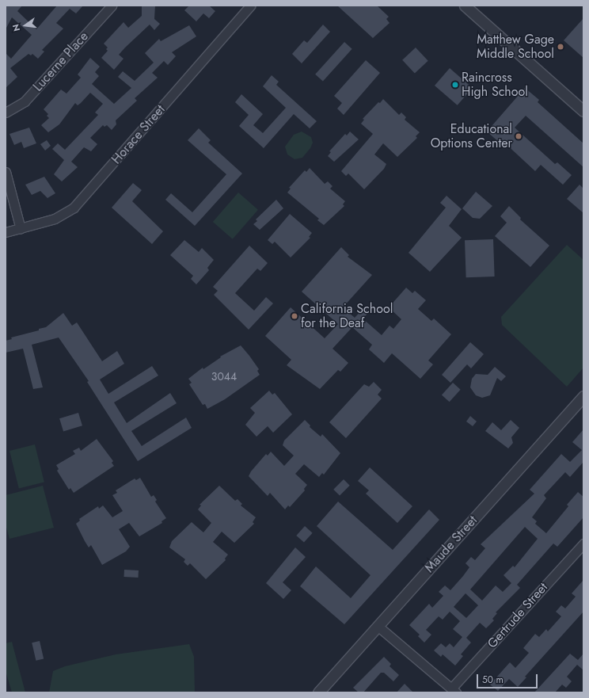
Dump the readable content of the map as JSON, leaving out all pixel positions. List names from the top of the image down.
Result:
{
  "streets": {
    "street": [
      "Lucerne Place",
      "Horace Street",
      "Maude Street",
      "Gertrude Street"
    ]
  },
  "places": [
    "Matthew Gage Middle School",
    "Raincross High School",
    "Educational Options Center",
    "California School for the Deaf"
  ],
  "house_numbers": ["3044"],
  "scale_bar": "50 m",
  "north": "left"
}
